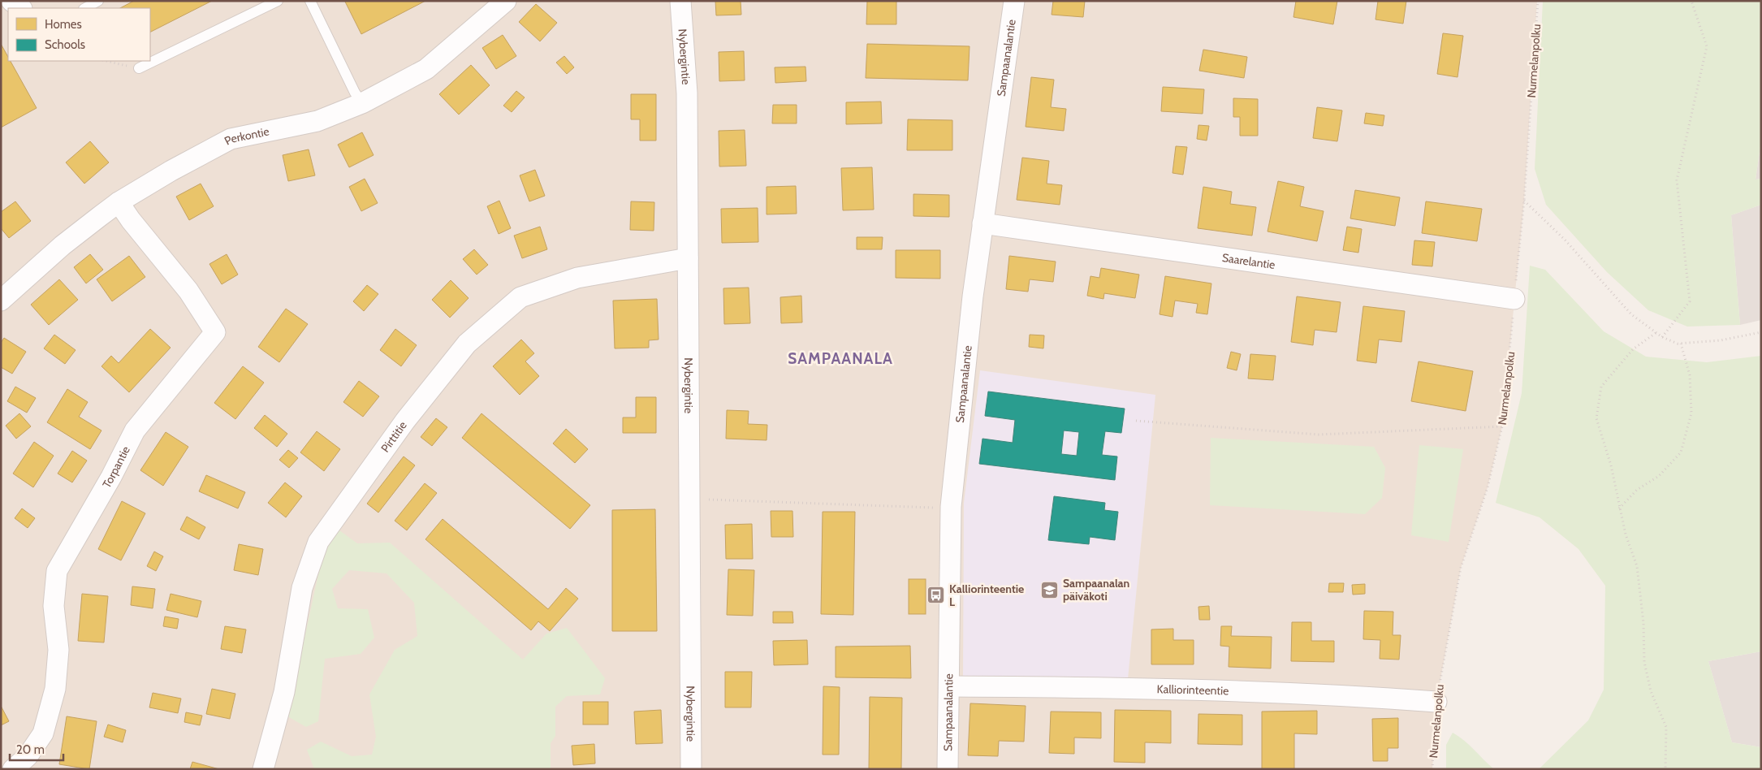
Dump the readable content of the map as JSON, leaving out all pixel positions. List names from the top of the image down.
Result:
{
  "streets": {
    "street": [
      "Nybergintie",
      "Sampaanalantie",
      "Perkontie",
      "Saarelantie",
      "Pirttitie",
      "Torpantie",
      "Kalliorinteentie"
    ],
    "path": ["Nurmelanpolku"]
  },
  "crossings": [
    ["Nybergintie", "Pirttitie"],
    ["Sampaanalantie", "Saarelantie"],
    ["Sampaanalantie", "Kalliorinteentie"],
    ["Nurmelanpolku", "Saarelantie"],
    ["Nurmelanpolku", "Kalliorinteentie"],
    ["Perkontie", "Torpantie"]
  ],
  "districts": ["SAMPAANALA"],
  "places": {
    "school or university": ["Sampaanalan päiväkoti"],
    "bus stop": ["Kalliorinteentie L"]
  },
  "legend": ["Homes", "Schools"],
  "scale_bar": "20 m"
}
